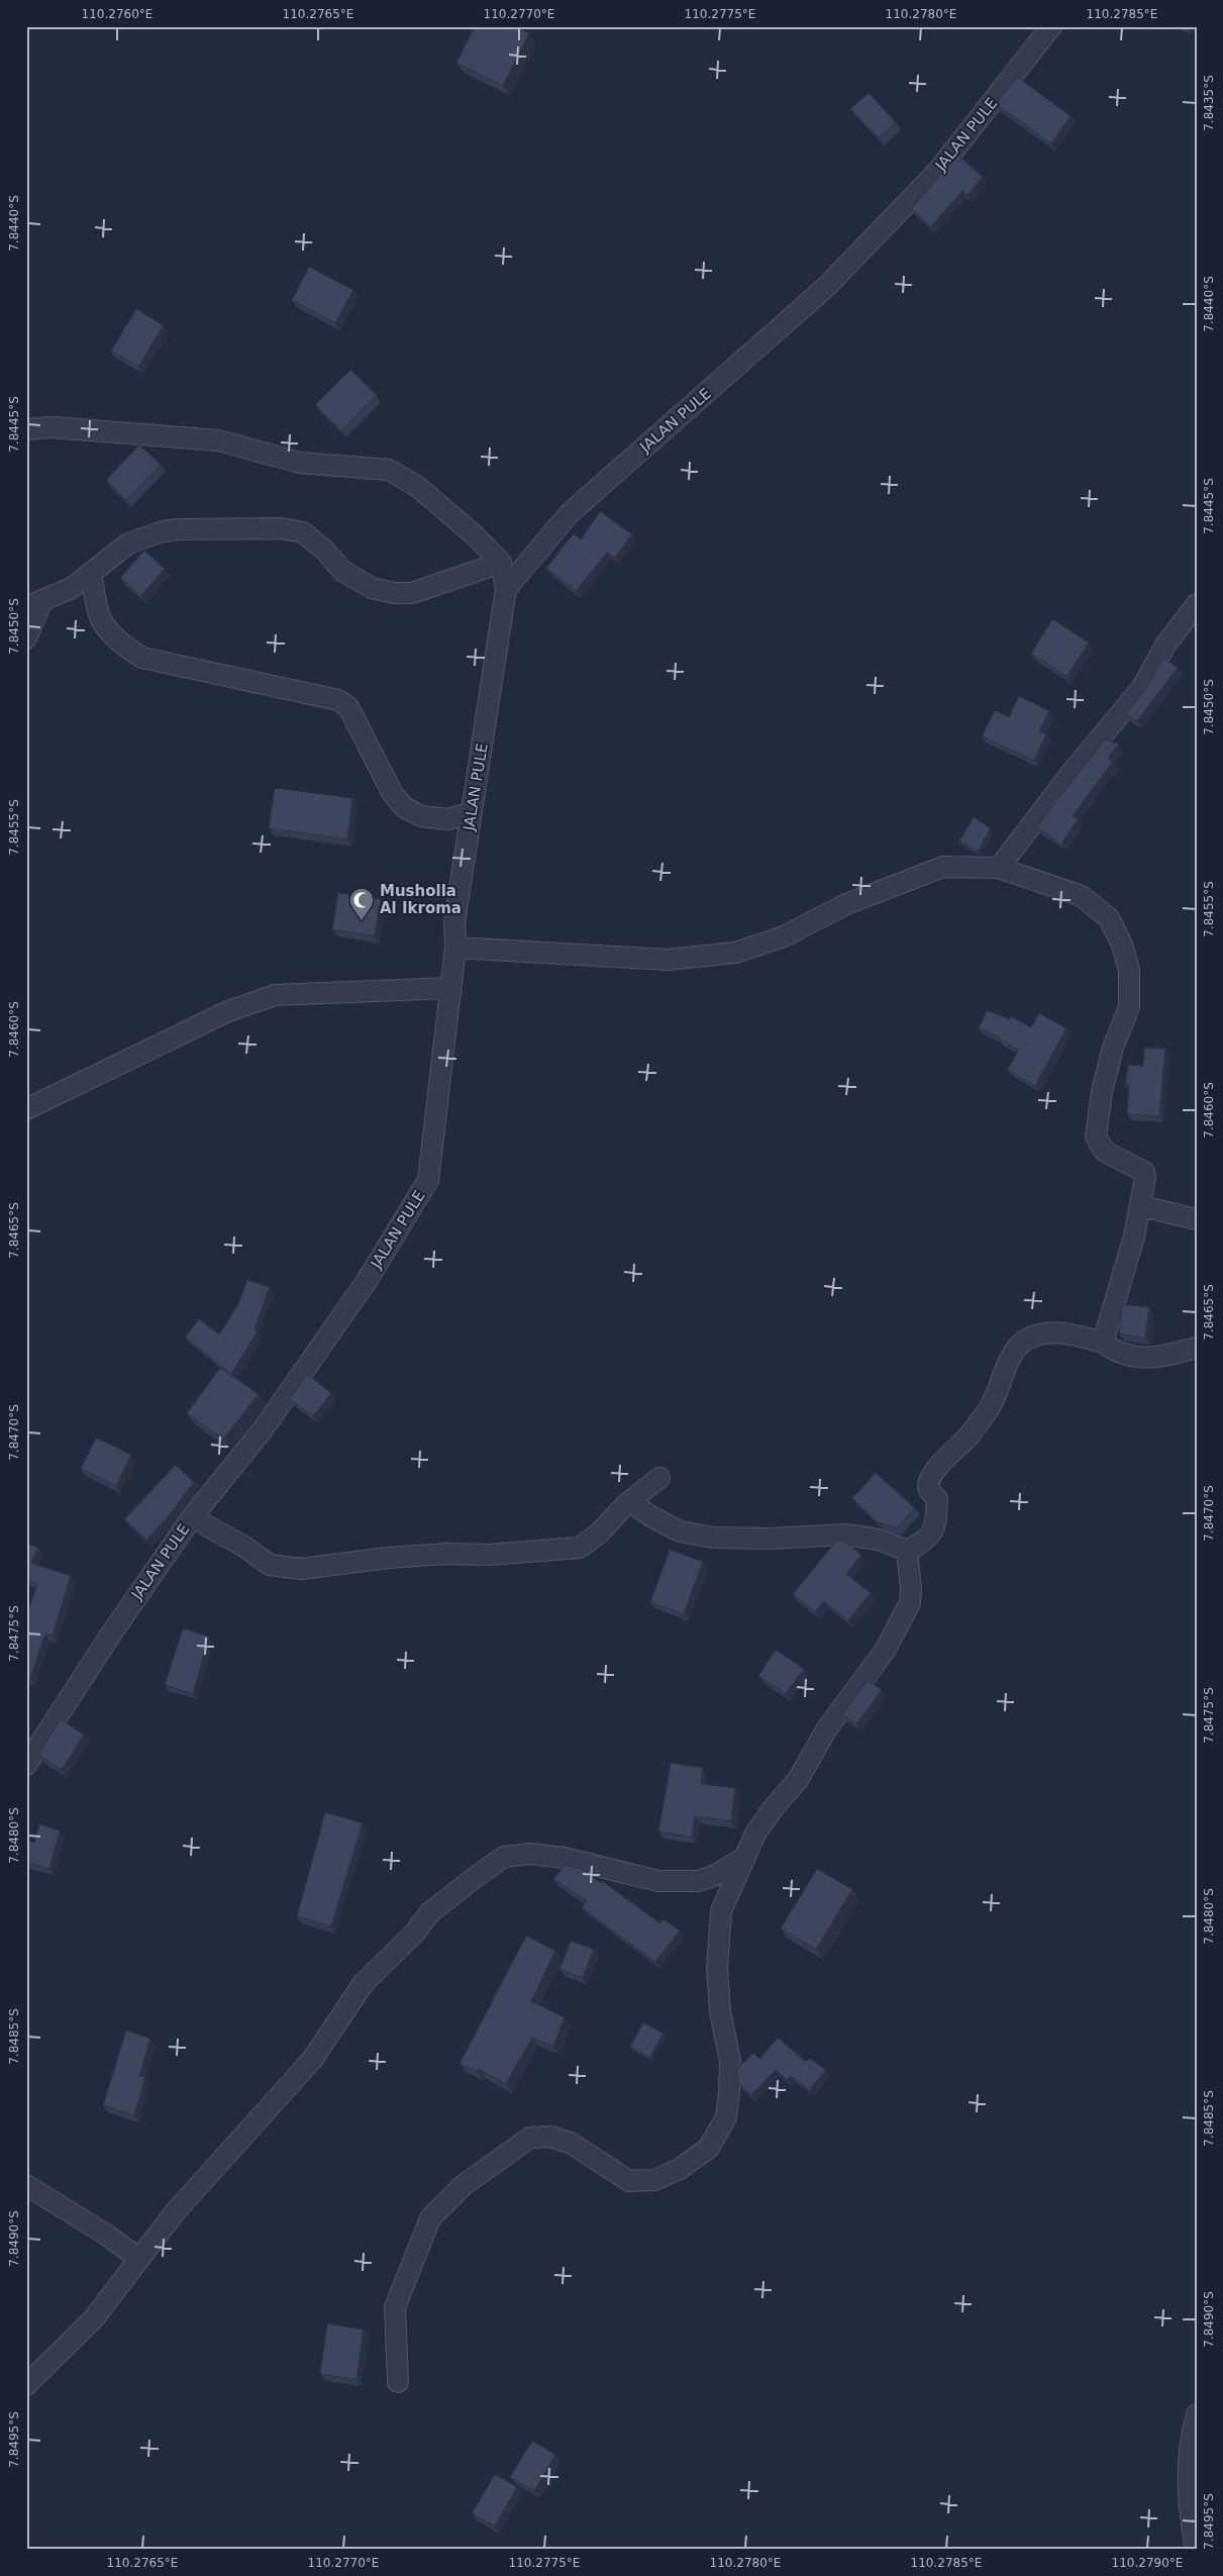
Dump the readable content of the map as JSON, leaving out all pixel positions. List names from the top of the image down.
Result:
{
  "streets": {
    "street": ["JALAN PULE"]
  },
  "places": {
    "mosque": ["Musholla Al Ikroma"]
  },
  "coordinates": [
    "110.2760°E",
    "110.2765°E",
    "110.2770°E",
    "110.2775°E",
    "110.2780°E",
    "110.2785°E",
    "7.8435°S",
    "7.8440°S",
    "7.8445°S",
    "7.8450°S",
    "7.8455°S",
    "7.8460°S",
    "7.8465°S",
    "7.8470°S",
    "7.8475°S",
    "7.8480°S",
    "7.8485°S",
    "7.8490°S",
    "7.8495°S",
    "110.2790°E"
  ]
}
